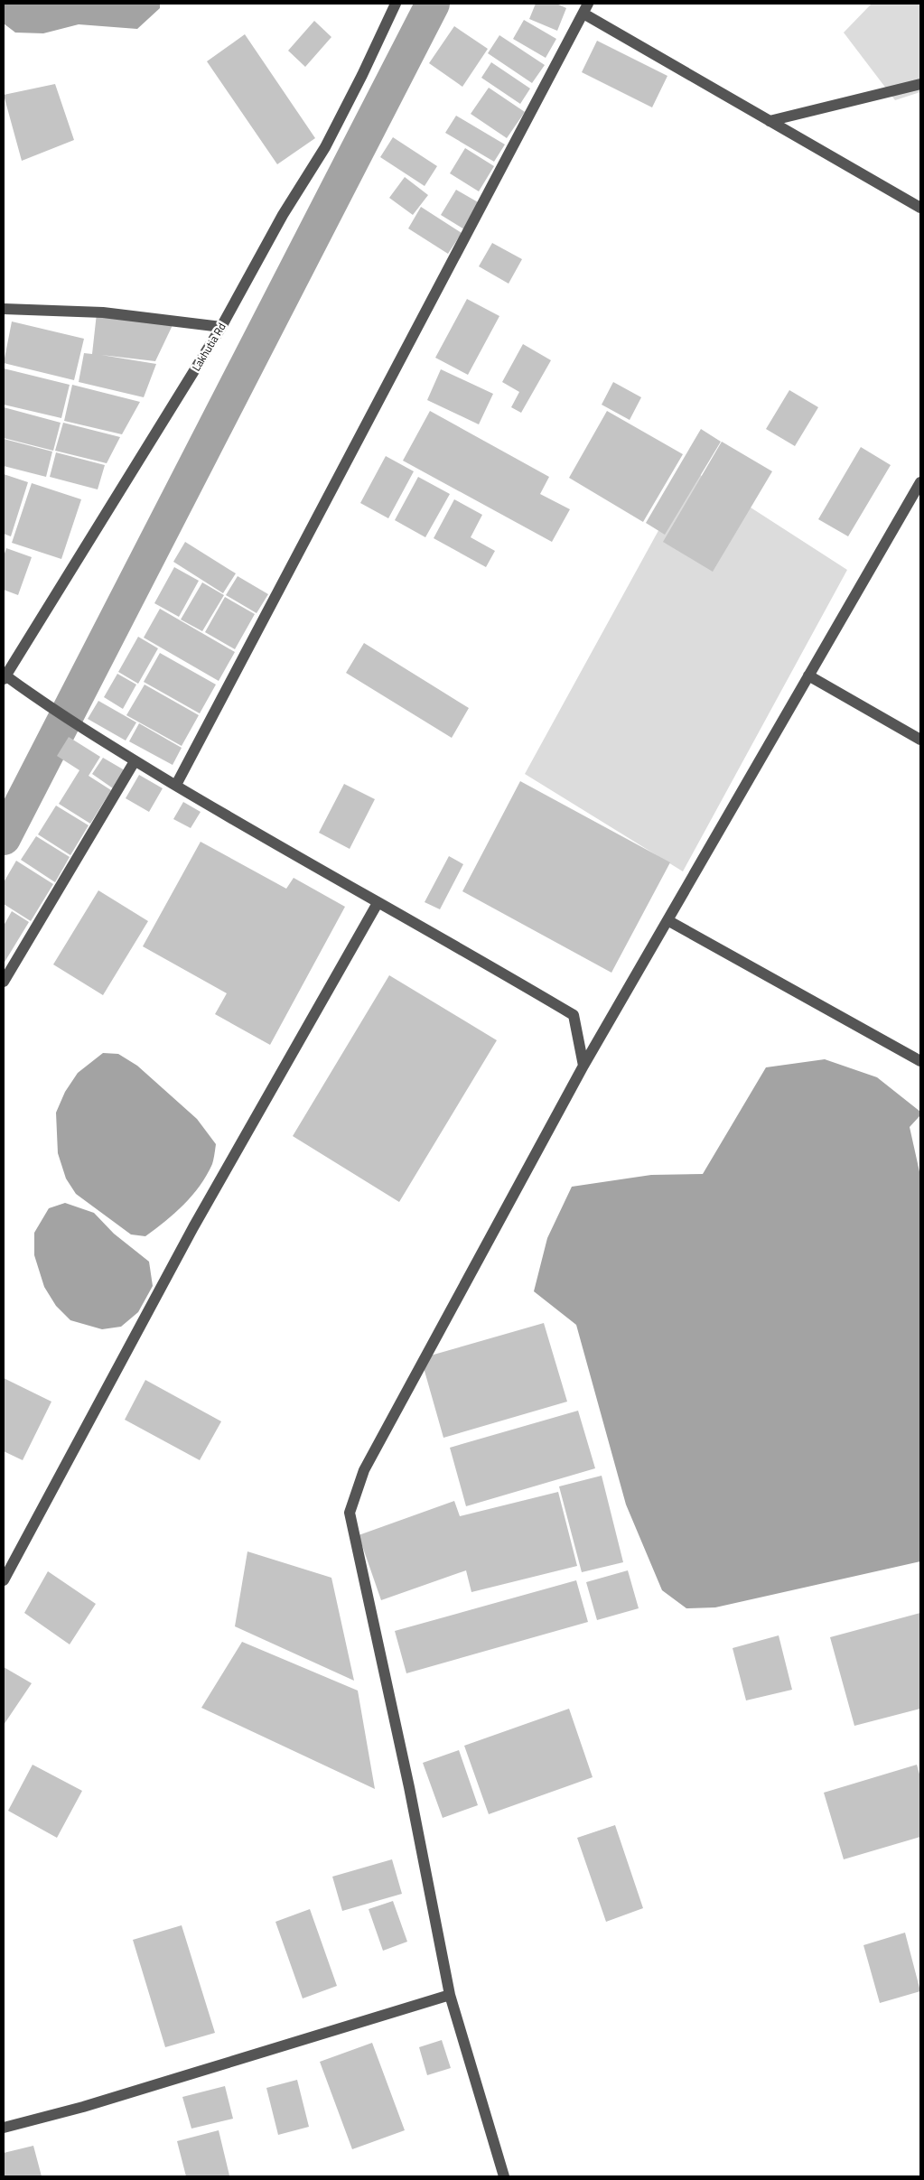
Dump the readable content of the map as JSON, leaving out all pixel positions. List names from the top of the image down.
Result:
{
  "streets": {
    "street": ["Lakhutia Rd"]
  }
}
